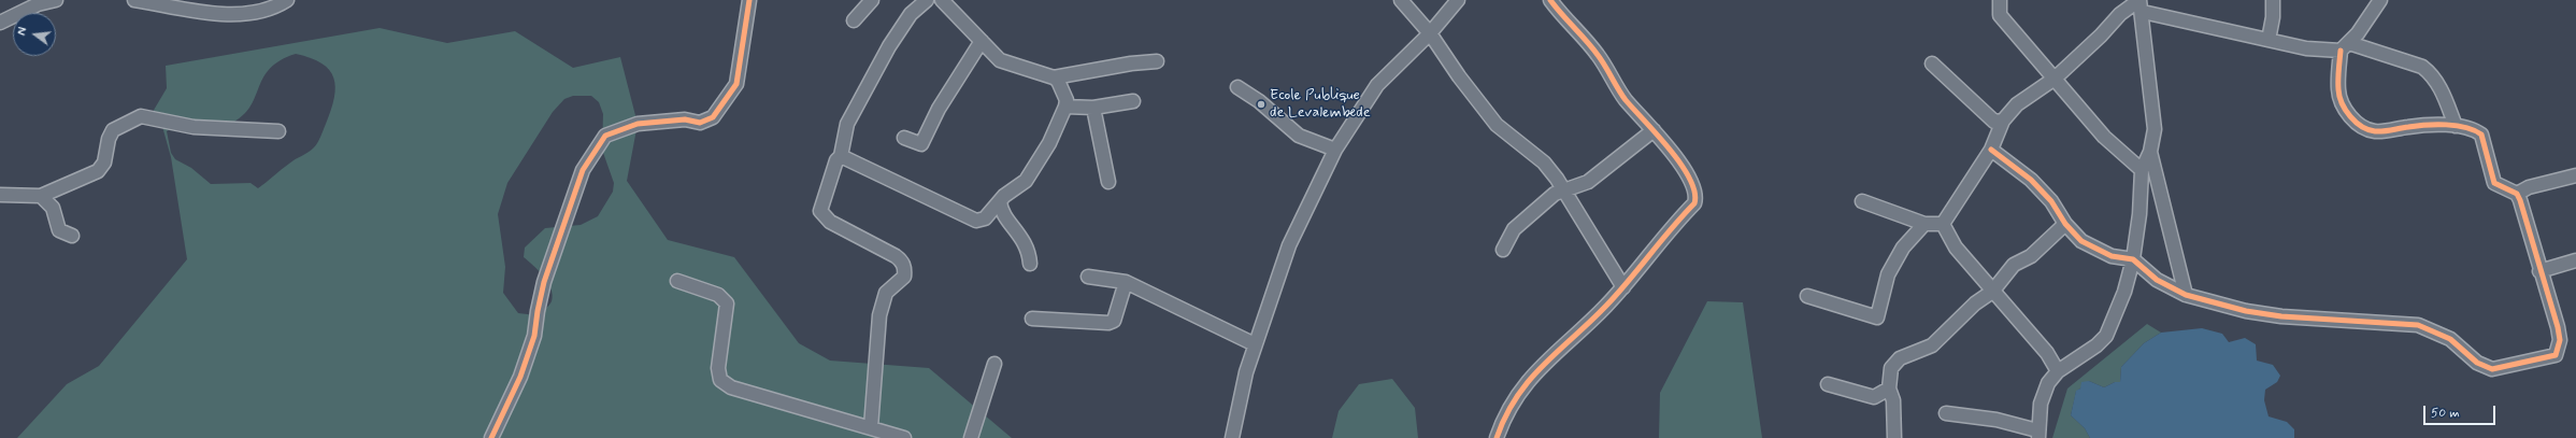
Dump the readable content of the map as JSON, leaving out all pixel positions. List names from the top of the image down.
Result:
{
  "places": ["Ecole Publique de Levalembede"],
  "scale_bar": "50 m",
  "north": "left"
}
